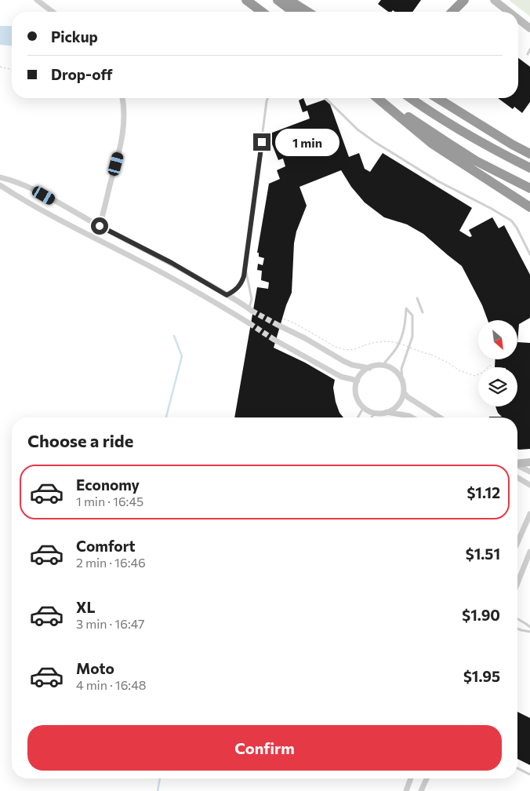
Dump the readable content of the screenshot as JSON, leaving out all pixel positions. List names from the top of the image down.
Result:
{
  "north": "bottom right",
  "page": {
    "banner": ["Pickup", "Drop-off"],
    "bubble": "1 min",
    "heading": "Choose a ride",
    "list": [
      {
        "name": "Economy",
        "note": "1 min · 16:45",
        "value": "$1.12"
      },
      {
        "name": "Comfort",
        "note": "2 min · 16:46",
        "value": "$1.51"
      },
      {
        "name": "XL",
        "note": "3 min · 16:47",
        "value": "$1.90"
      },
      {
        "name": "Moto",
        "note": "4 min · 16:48",
        "value": "$1.95"
      }
    ],
    "buttons": "Confirm"
  }
}
